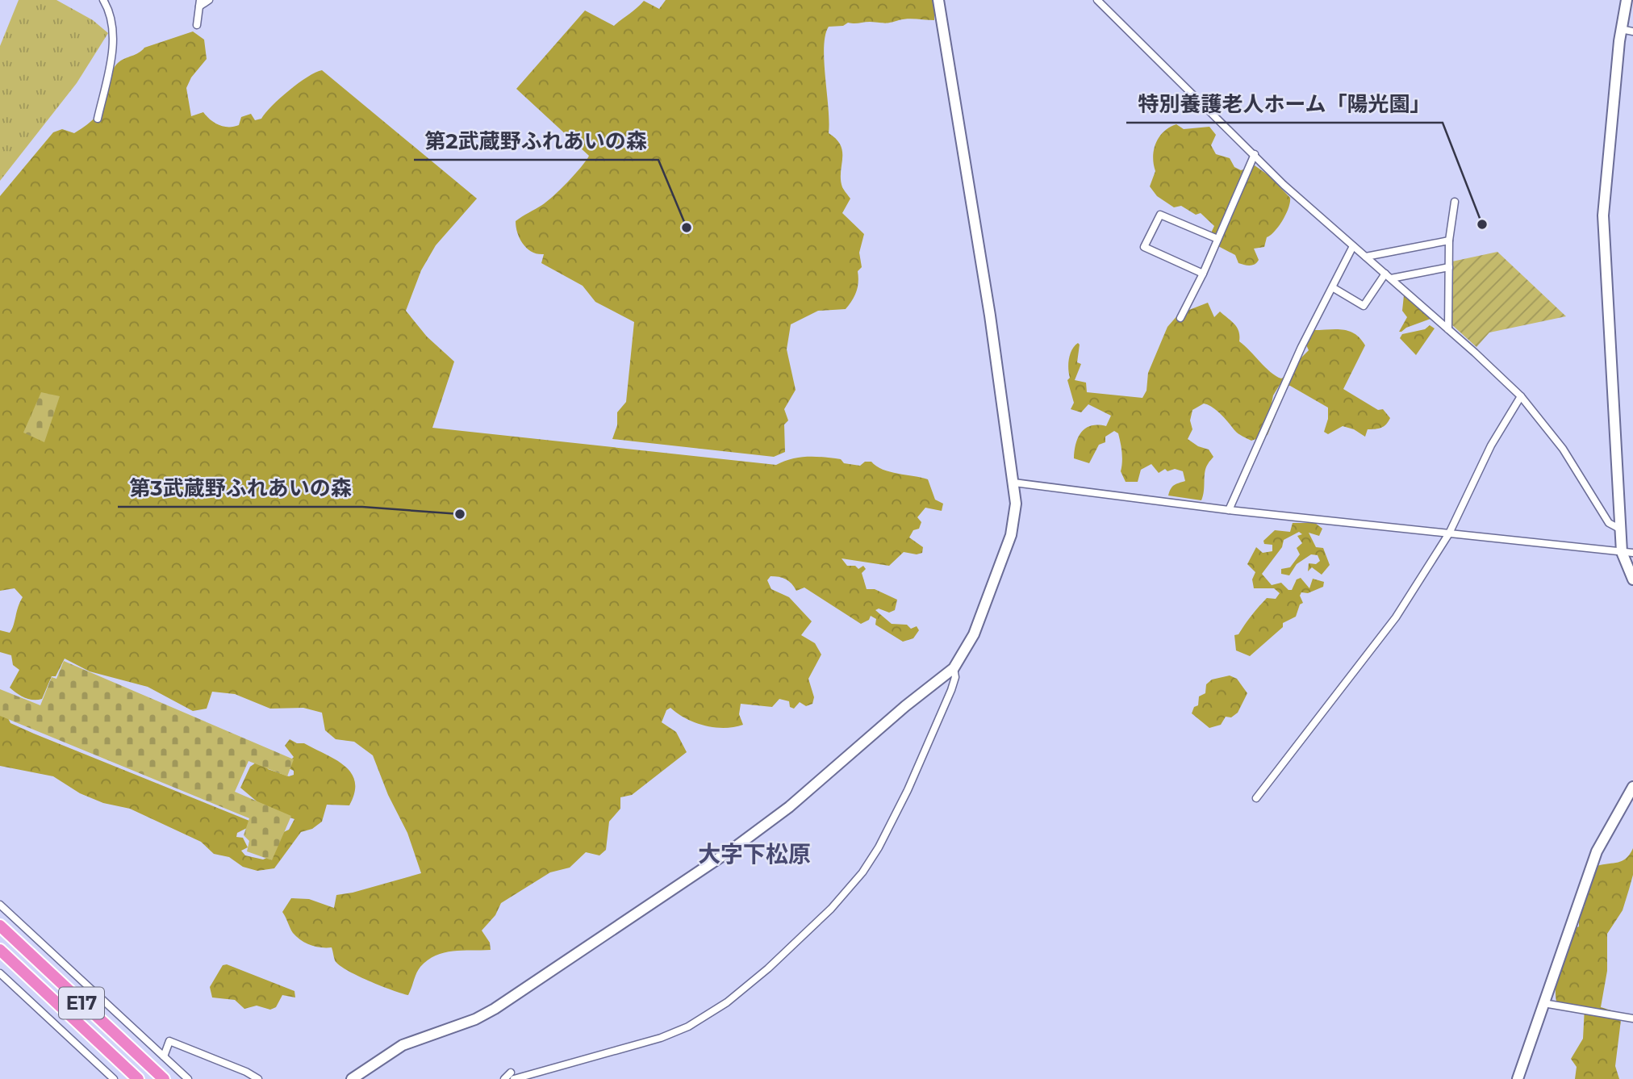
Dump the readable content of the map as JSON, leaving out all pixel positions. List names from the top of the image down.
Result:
{
  "streets": {
    "highway": ["E17"]
  },
  "districts": ["大字下松原"],
  "places": ["特別養護老人ホーム「陽光園」", "第2武蔵野ふれあいの森", "第3武蔵野ふれあいの森"]
}
